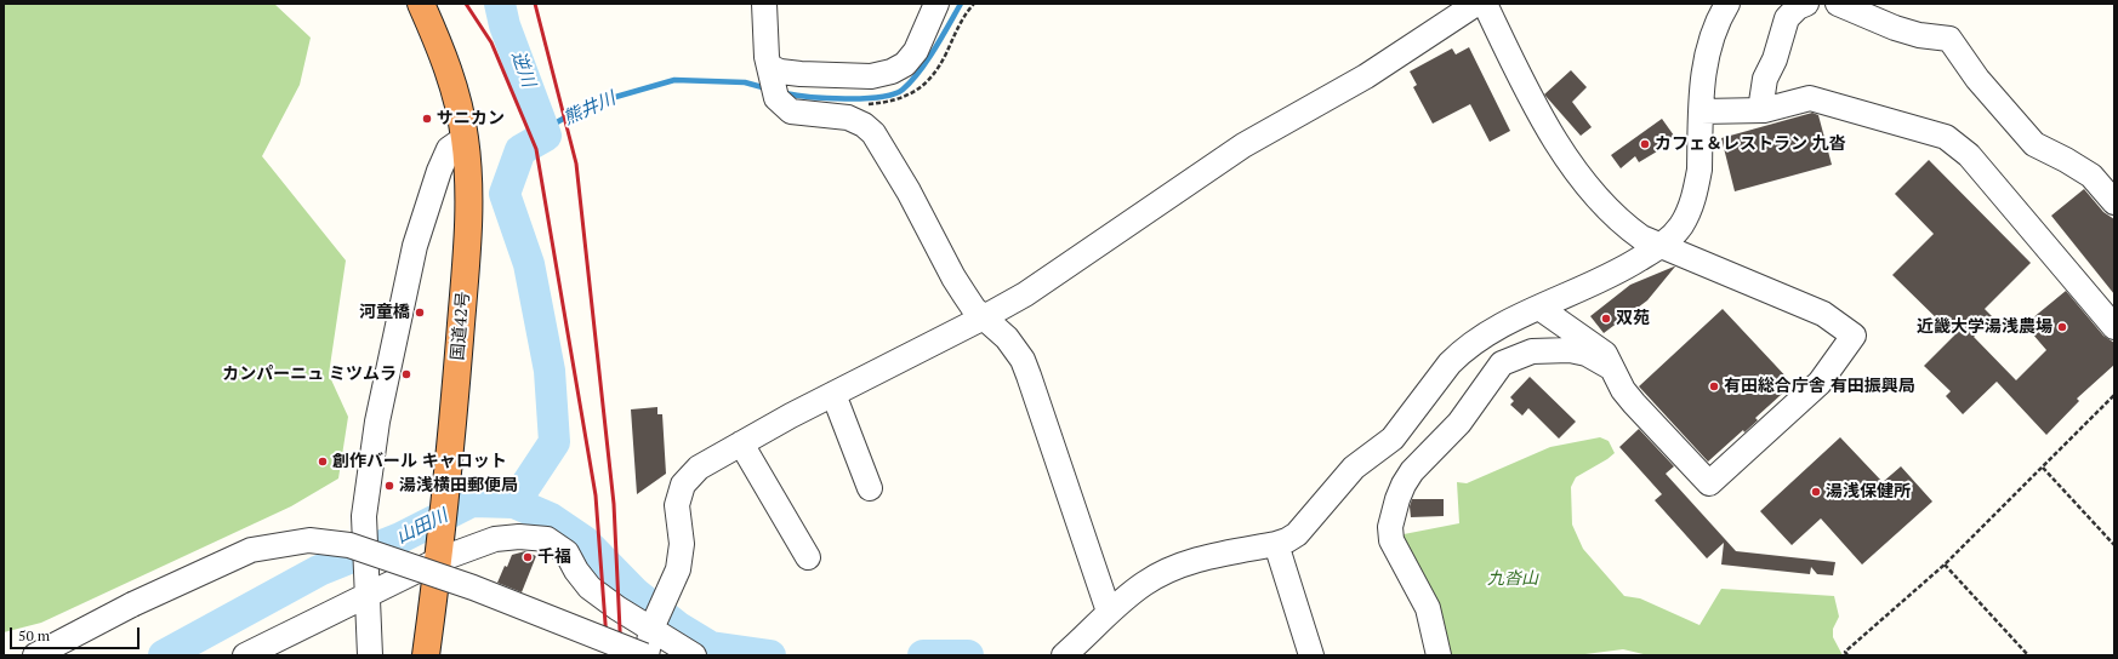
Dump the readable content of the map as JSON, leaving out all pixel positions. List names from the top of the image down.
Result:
{
  "streets": {
    "highway": ["国道42号"]
  },
  "water": ["逆川", "熊井川", "山田川"],
  "parks": ["九沓山"],
  "places": [
    "サニカン",
    "カフェ＆レストラン 九沓",
    "河童橋",
    "双苑",
    "近畿大学湯浅農場",
    "カンパーニュ ミツムラ",
    "有田総合庁舎 有田振興局",
    "創作バール キャロット",
    "湯浅横田郵便局",
    "湯浅保健所",
    "千福"
  ],
  "scale_bar": "50 m"
}
